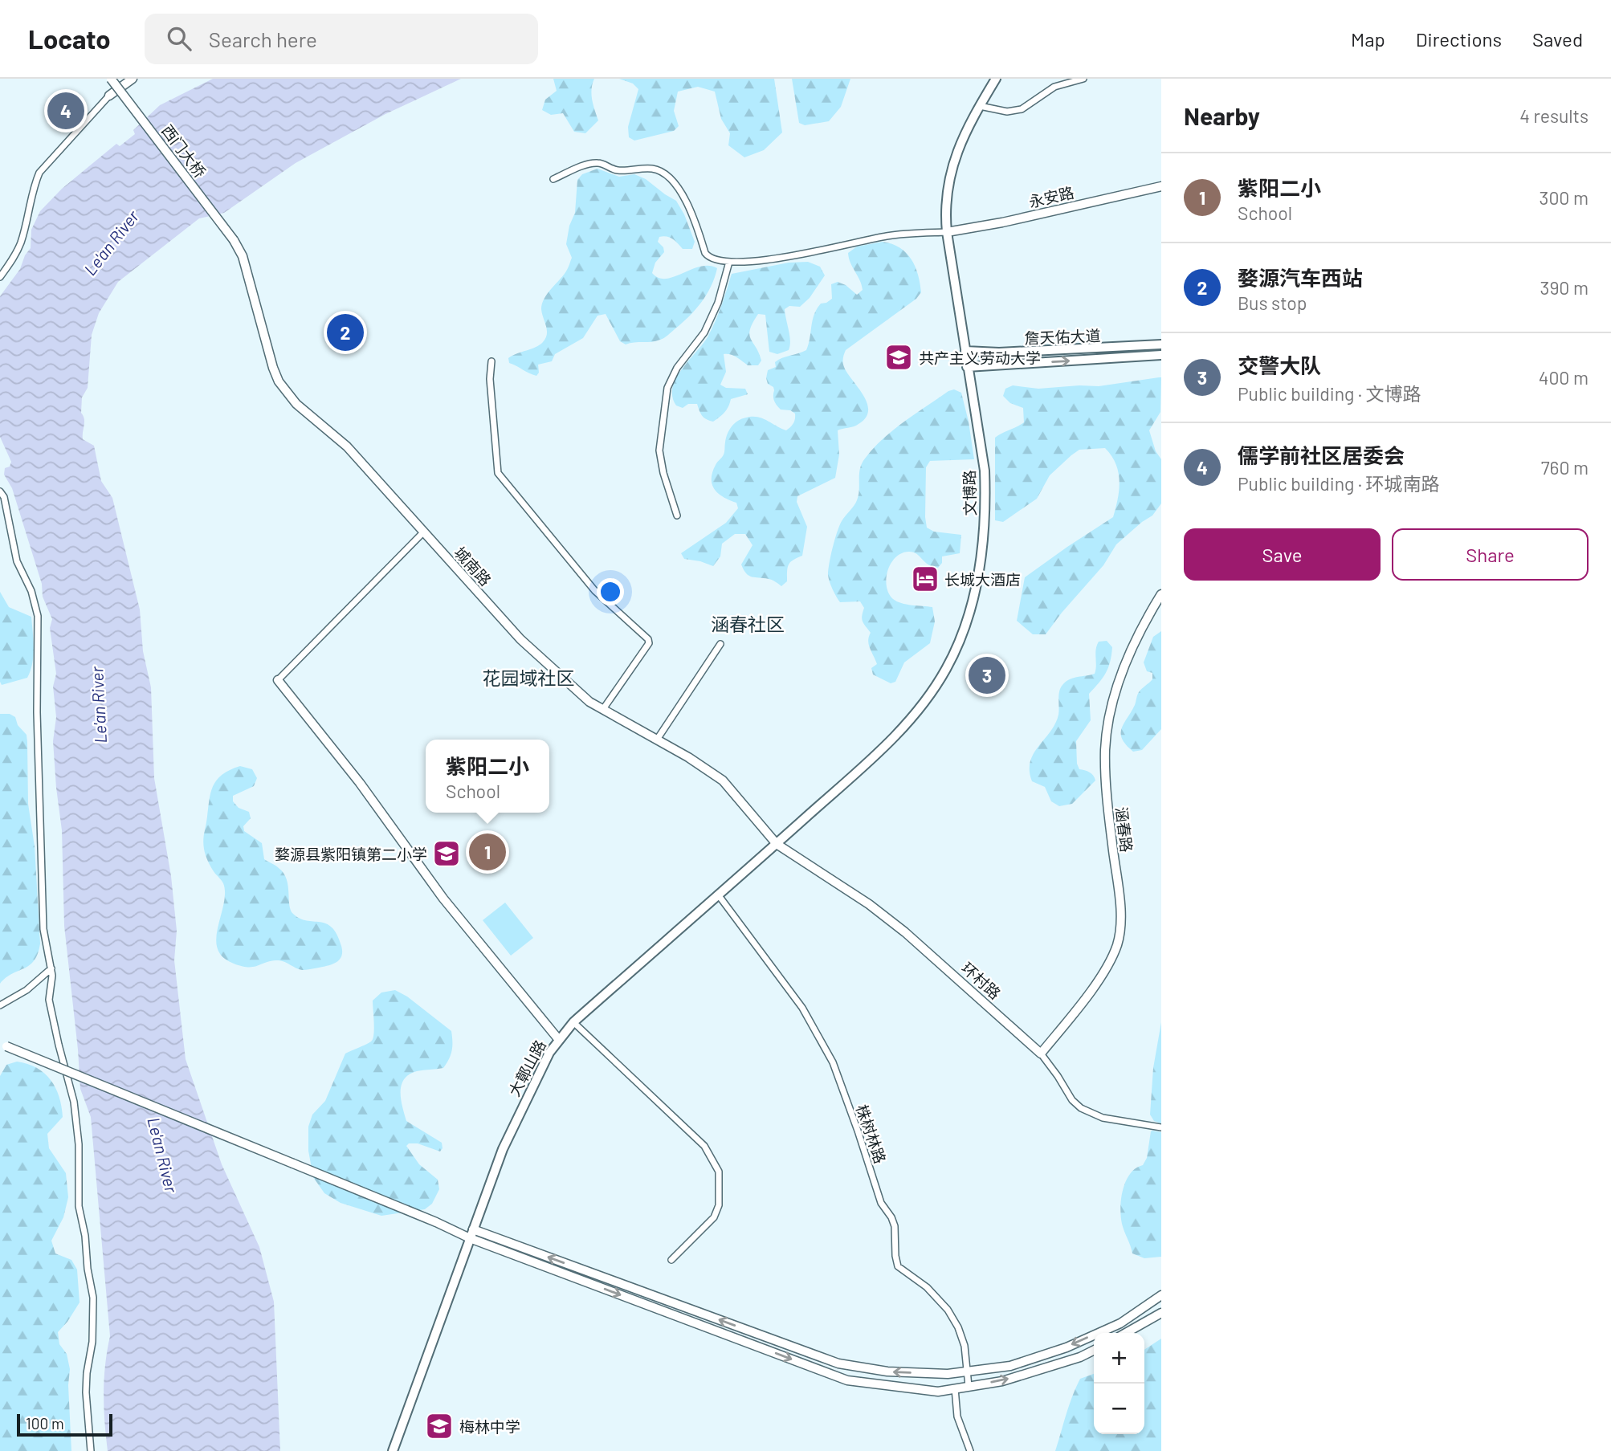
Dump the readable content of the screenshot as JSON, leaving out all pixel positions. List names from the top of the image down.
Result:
{
  "streets": {
    "main road": ["詹天佑大道", "文博路", "大鄣山路"],
    "street": [
      "西门大桥",
      "永安路",
      "城南路",
      "涵春路",
      "环村路",
      "株树林路"
    ]
  },
  "crossings": [
    ["西门大桥", "城南路"],
    ["永安路", "文博路"],
    ["詹天佑大道", "文博路"],
    ["文博路", "城南路"],
    ["文博路", "环村路"],
    ["文博路", "大鄣山路"],
    ["城南路", "环村路"],
    ["城南路", "大鄣山路"],
    ["涵春路", "环村路"],
    ["环村路", "大鄣山路"],
    ["大鄣山路", "株树林路"]
  ],
  "districts": ["涵春社区", "花园域社区"],
  "water": ["Le'an River"],
  "places": {
    "school or university": ["共产主义劳动大学", "婺源县紫阳镇第二小学", "梅林中学"],
    "hotel": ["长城大酒店"]
  },
  "scale_bar": "100 m",
  "page": {
    "header": "Locato",
    "search": "Search here",
    "nav": ["Map", "Directions", "Saved"],
    "heading": ["Nearby", "4 results"],
    "pins": [
      "4",
      "2",
      "3",
      "1"
    ],
    "list": [
      {
        "mark": "1",
        "name": "紫阳二小",
        "note": "School",
        "value": "300 m"
      },
      {
        "mark": "2",
        "name": "婺源汽车西站",
        "note": "Bus stop",
        "value": "390 m"
      },
      {
        "mark": "3",
        "name": "交警大队",
        "note": "Public building · 文博路",
        "value": "400 m"
      },
      {
        "mark": "4",
        "name": "儒学前社区居委会",
        "note": "Public building · 环城南路",
        "value": "760 m"
      }
    ],
    "buttons": ["Save", "Share"],
    "popup": ["紫阳二小", "School"],
    "map_buttons": ["+", "−"],
    "scale": "100 m"
  }
}
